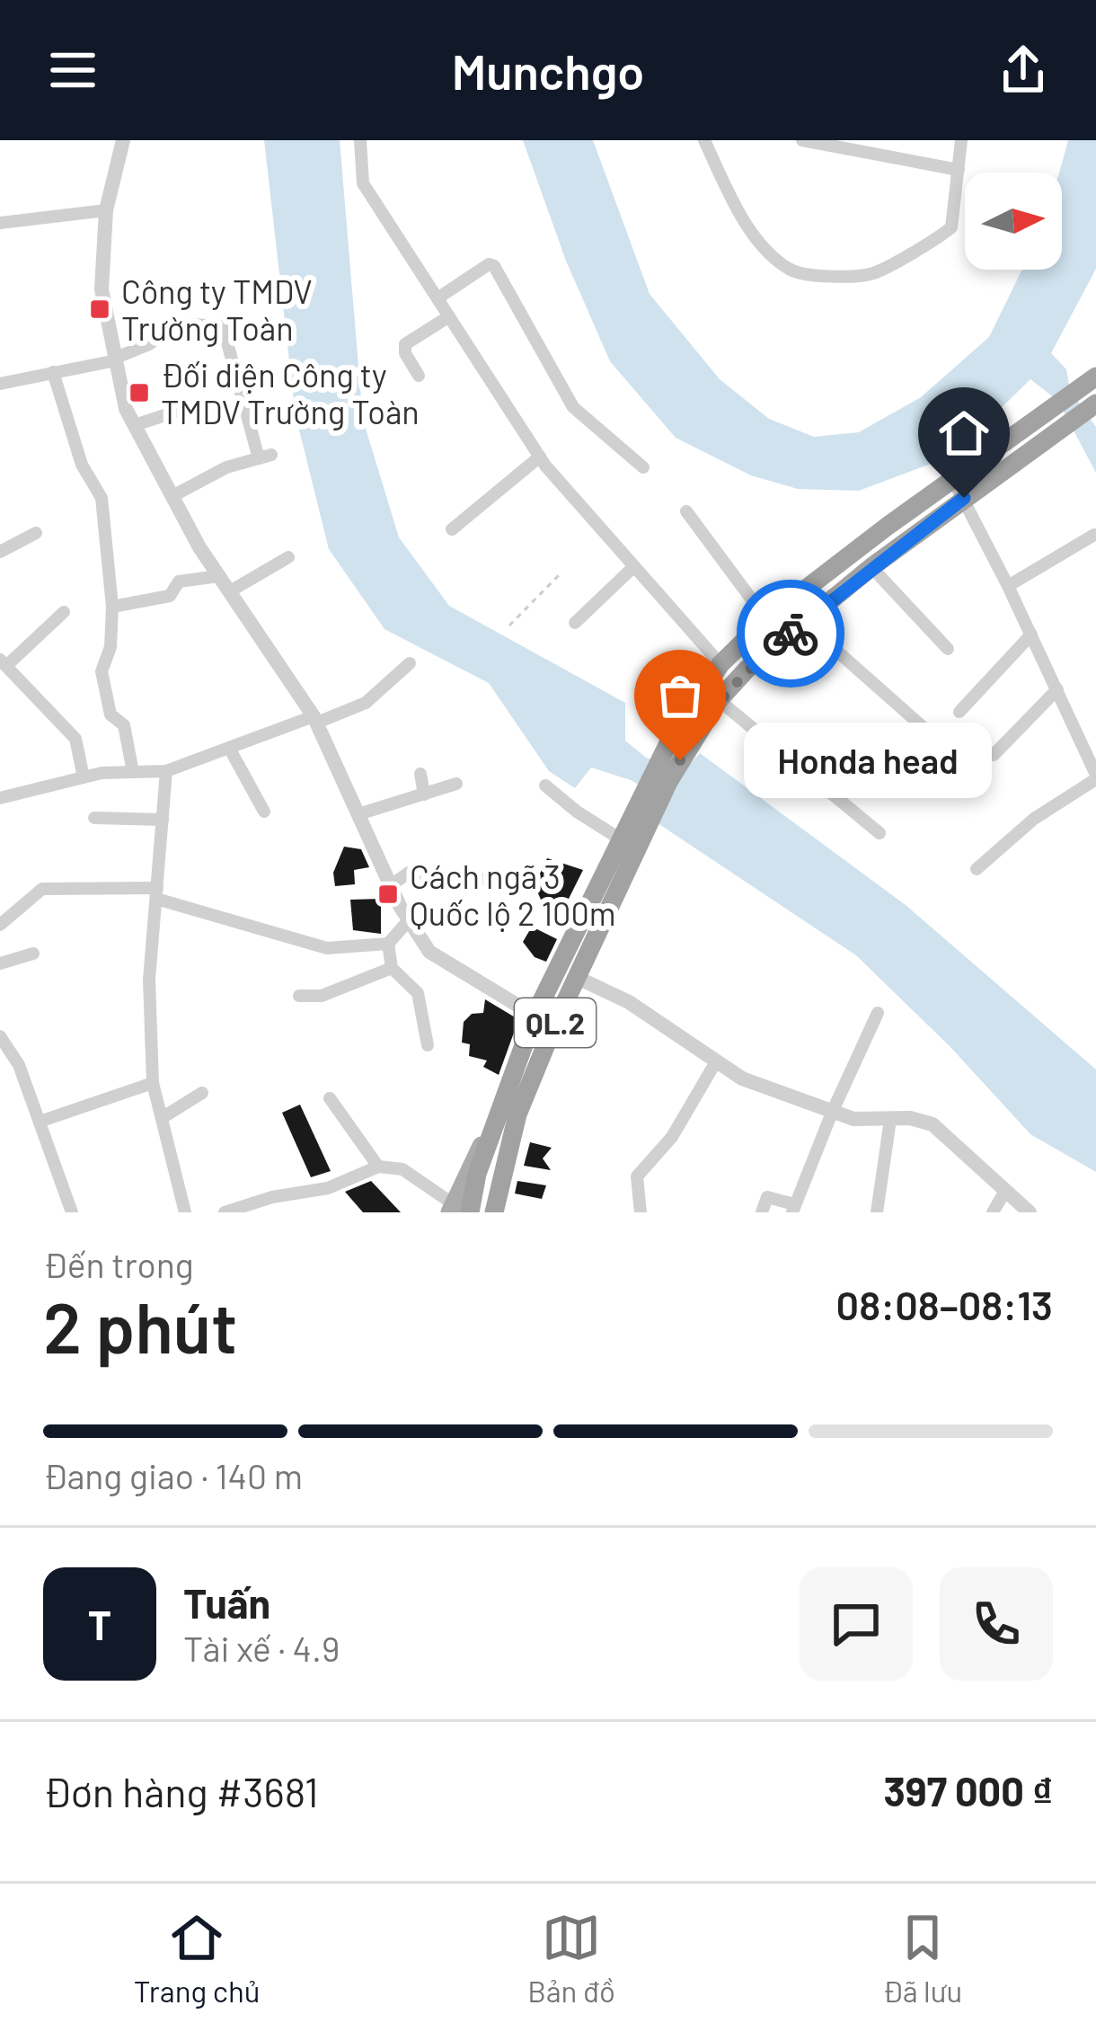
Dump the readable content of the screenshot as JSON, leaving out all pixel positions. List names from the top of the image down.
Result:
{
  "streets": {
    "highway": ["QL.2"]
  },
  "places": {
    "transit": ["Công ty TMDV Trường Toàn", "Đối diện Công ty TMDV Trường Toàn", "Cách ngã 3 Quốc lộ 2 100m"],
    "other": ["Honda head"]
  },
  "north": "right",
  "page": {
    "header": "Munchgo",
    "bubble": "Honda head",
    "heading": ["2 phút", "Đến trong", "08:08–08:13"],
    "panel": [
      "Tuấn",
      "Tài xế · 4.9",
      "Đơn hàng #3681",
      "397 000 ₫"
    ],
    "bar": "Đang giao · 140 m",
    "round": "T",
    "tabs": ["Trang chủ", "Bản đồ", "Đã lưu"]
  }
}
